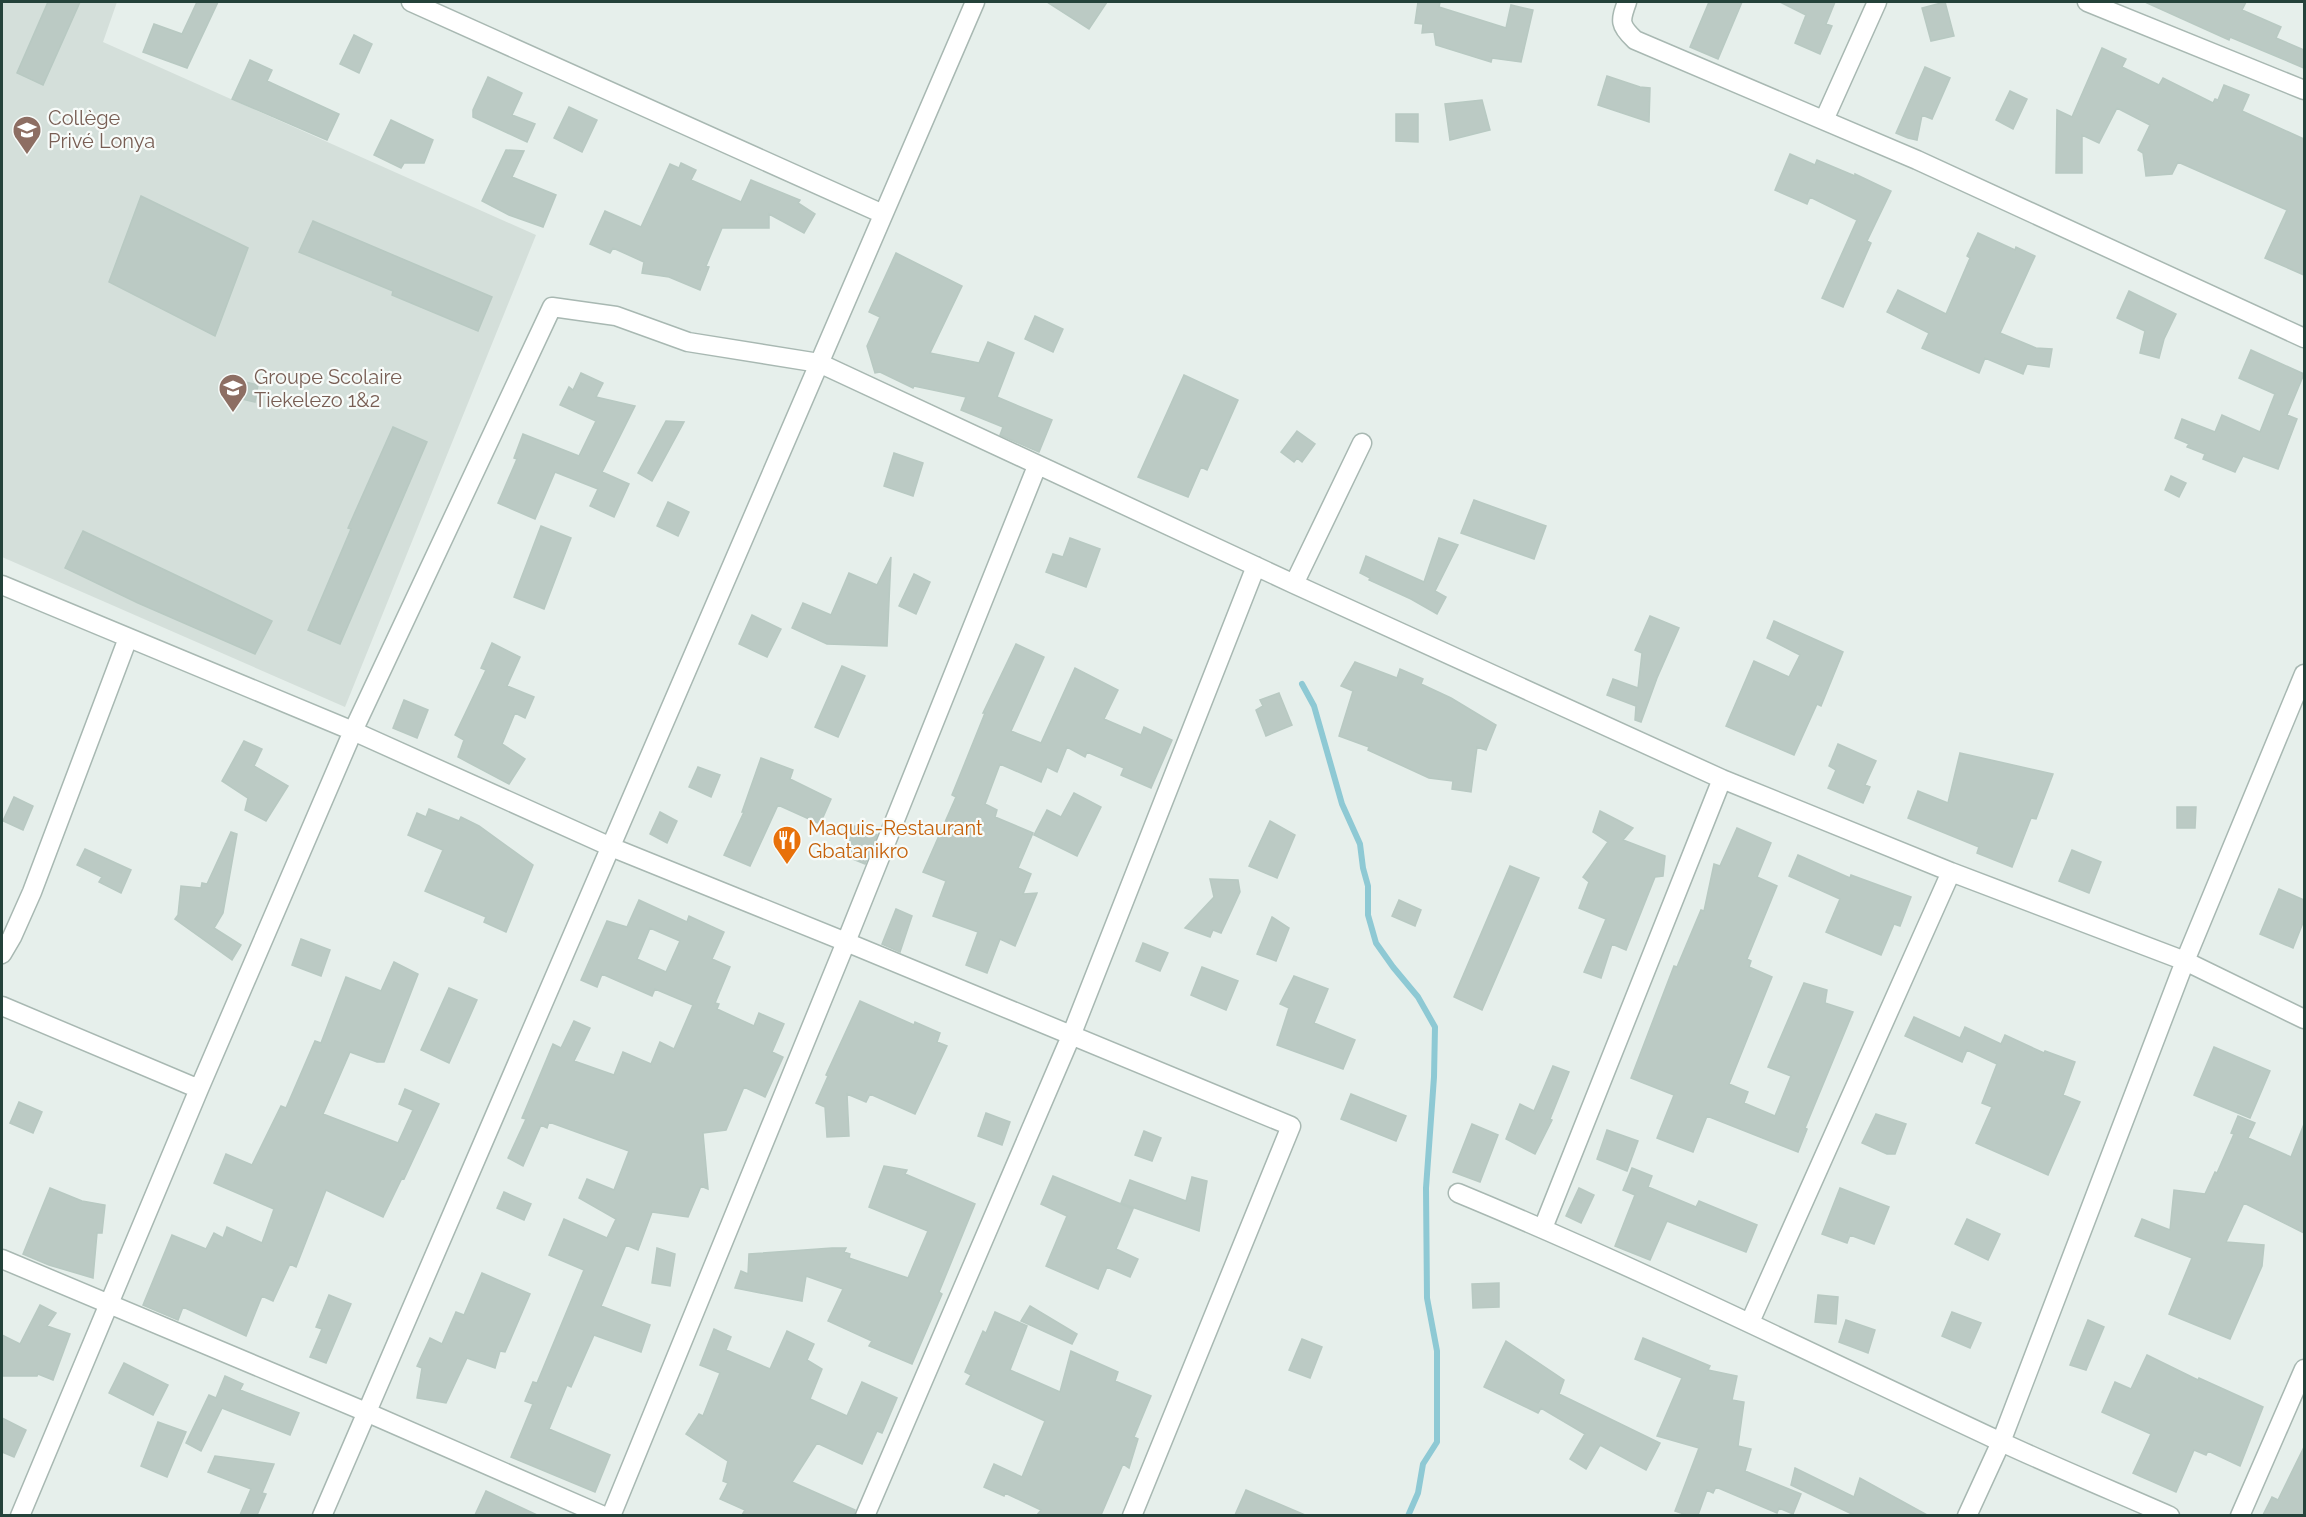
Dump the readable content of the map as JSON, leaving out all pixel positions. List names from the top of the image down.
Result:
{
  "places": {
    "school or university": ["Collège Privé Lonya", "Groupe Scolaire Tiekelezo 1&2"],
    "restaurant": ["Maquis-Restaurant Gbatanikro"]
  }
}
